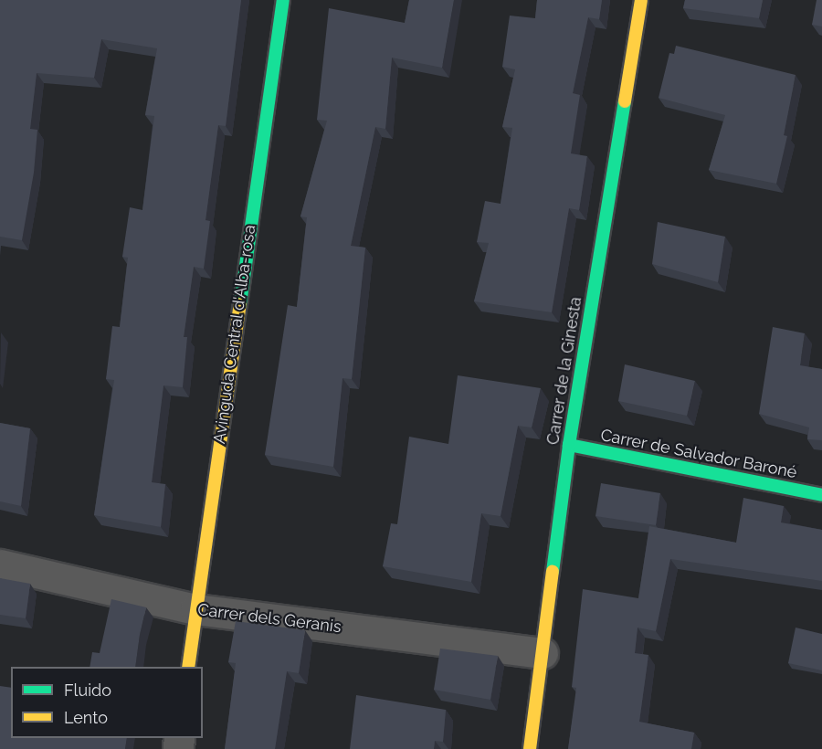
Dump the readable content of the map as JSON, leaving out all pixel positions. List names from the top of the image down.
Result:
{
  "streets": {
    "street": [
      "Avinguda Central d'Alba-rosa",
      "Carrer de la Ginesta",
      "Carrer de Salvador Baroné",
      "Carrer dels Geranis"
    ]
  },
  "crossings": [
    ["Avinguda Central d'Alba-rosa", "Carrer dels Geranis"],
    ["Carrer de la Ginesta", "Carrer de Salvador Baroné"],
    ["Carrer de la Ginesta", "Carrer dels Geranis"]
  ],
  "legend": ["Fluido", "Lento"]
}
